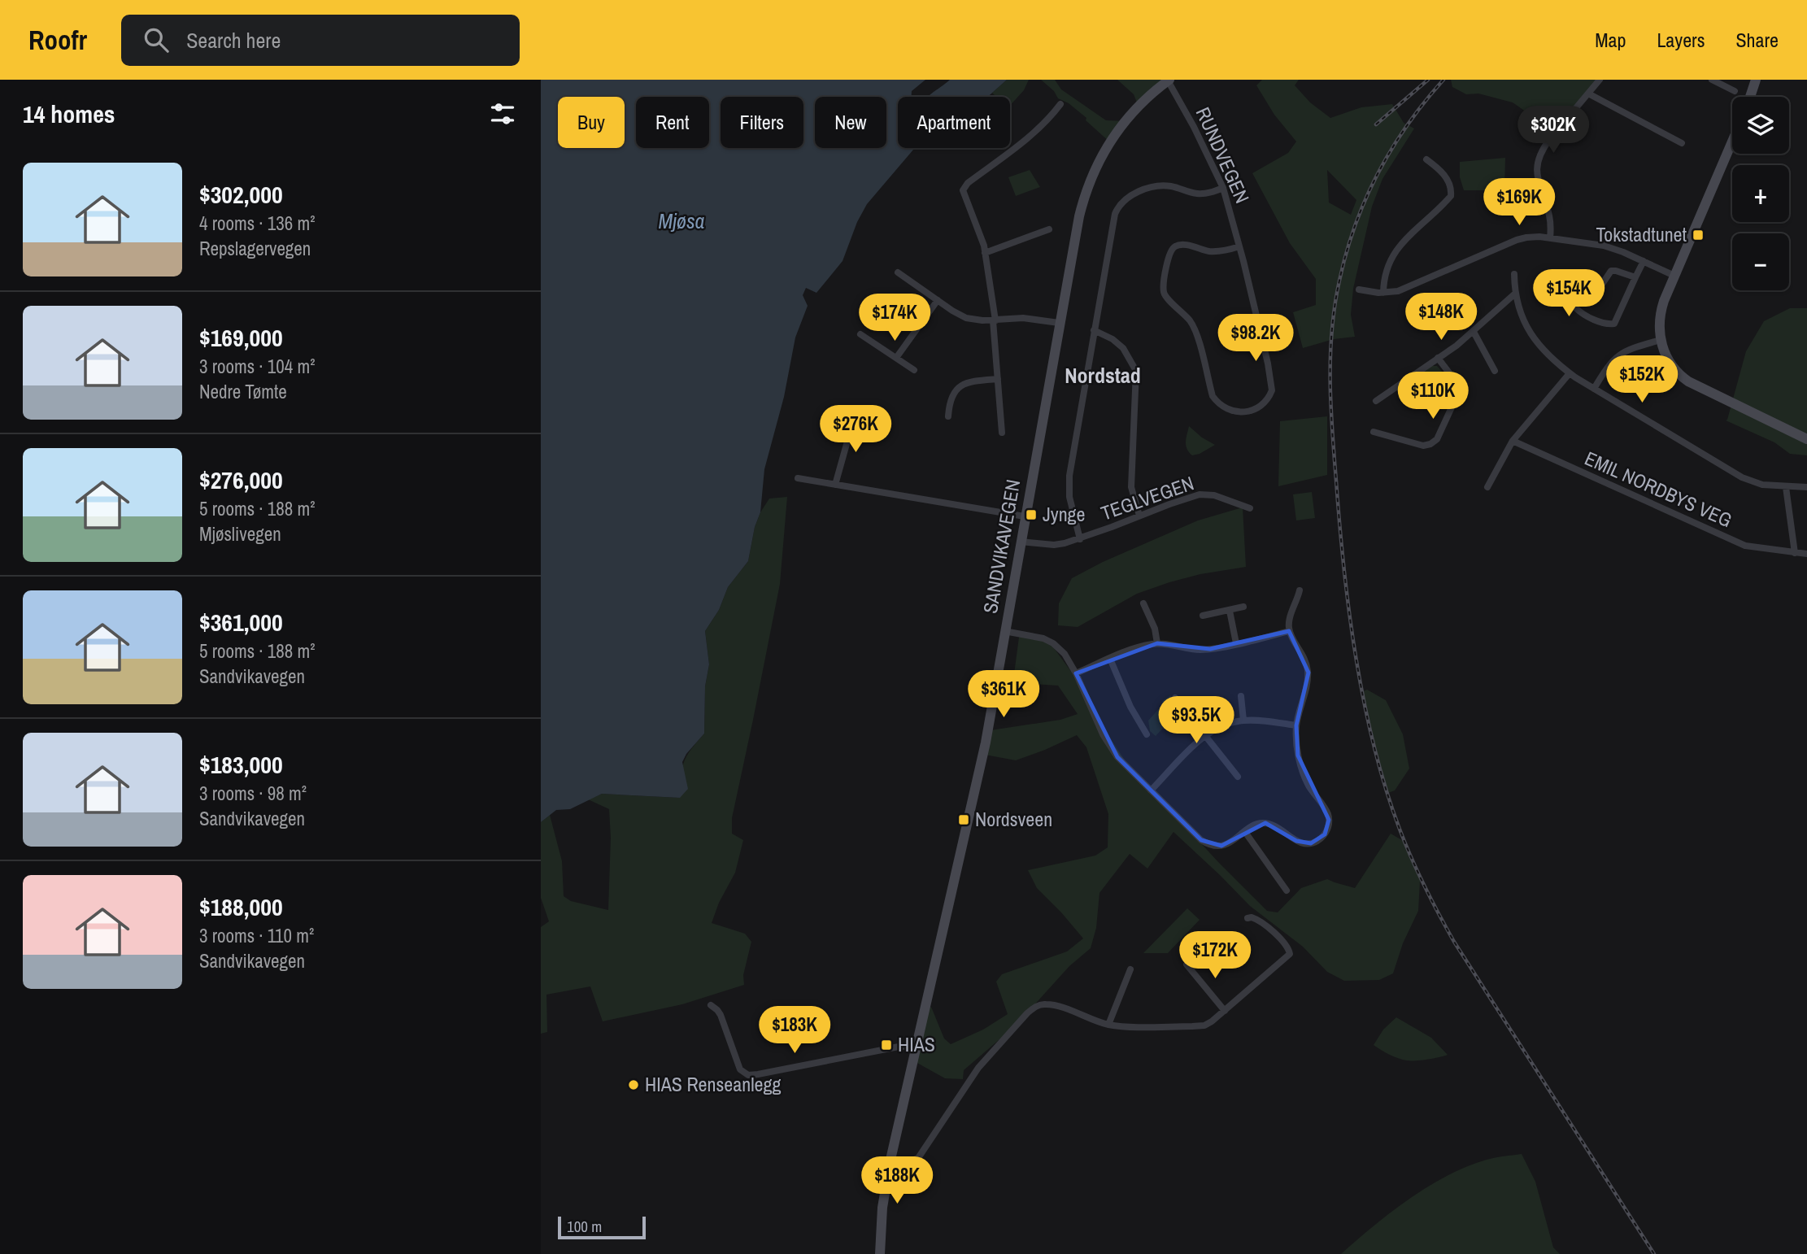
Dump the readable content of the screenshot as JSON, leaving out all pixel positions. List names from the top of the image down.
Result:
{
  "streets": {
    "main road": ["SANDVIKAVEGEN"],
    "street": ["RUNDVEGEN", "EMIL NORDBYS VEG", "TEGLVEGEN"]
  },
  "crossings": [
    ["RUNDVEGEN", "SANDVIKAVEGEN"],
    ["TEGLVEGEN", "SANDVIKAVEGEN"]
  ],
  "districts": ["Nordstad"],
  "water": ["Mjøsa"],
  "places": {
    "transit": [
      "Tokstadtunet",
      "Jynge",
      "Nordsveen",
      "HIAS"
    ],
    "other": ["HIAS Renseanlegg"]
  },
  "scale_bar": "100 m",
  "page": {
    "header": "Roofr",
    "search": "Search here",
    "nav": ["Map", "Layers", "Share"],
    "heading": "14 homes",
    "map_buttons": ["+", "−"],
    "chip": [
      "Buy",
      "Rent",
      "Filters",
      "New",
      "Apartment"
    ],
    "price": [
      "$302K",
      "$169K",
      "$154K",
      "$148K",
      "$174K",
      "$98.2K",
      "$152K",
      "$110K",
      "$276K",
      "$361K",
      "$93.5K",
      "$172K",
      "$183K",
      "$188K"
    ],
    "list": [
      {
        "name": "$302,000",
        "note": "4 rooms · 136 m² · Repslagervegen"
      },
      {
        "name": "$169,000",
        "note": "3 rooms · 104 m² · Nedre Tømte"
      },
      {
        "name": "$276,000",
        "note": "5 rooms · 188 m² · Mjøslivegen"
      },
      {
        "name": "$361,000",
        "note": "5 rooms · 188 m² · Sandvikavegen"
      },
      {
        "name": "$183,000",
        "note": "3 rooms · 98 m² · Sandvikavegen"
      },
      {
        "name": "$188,000",
        "note": "3 rooms · 110 m² · Sandvikavegen"
      }
    ],
    "scale": "100 m"
  }
}
